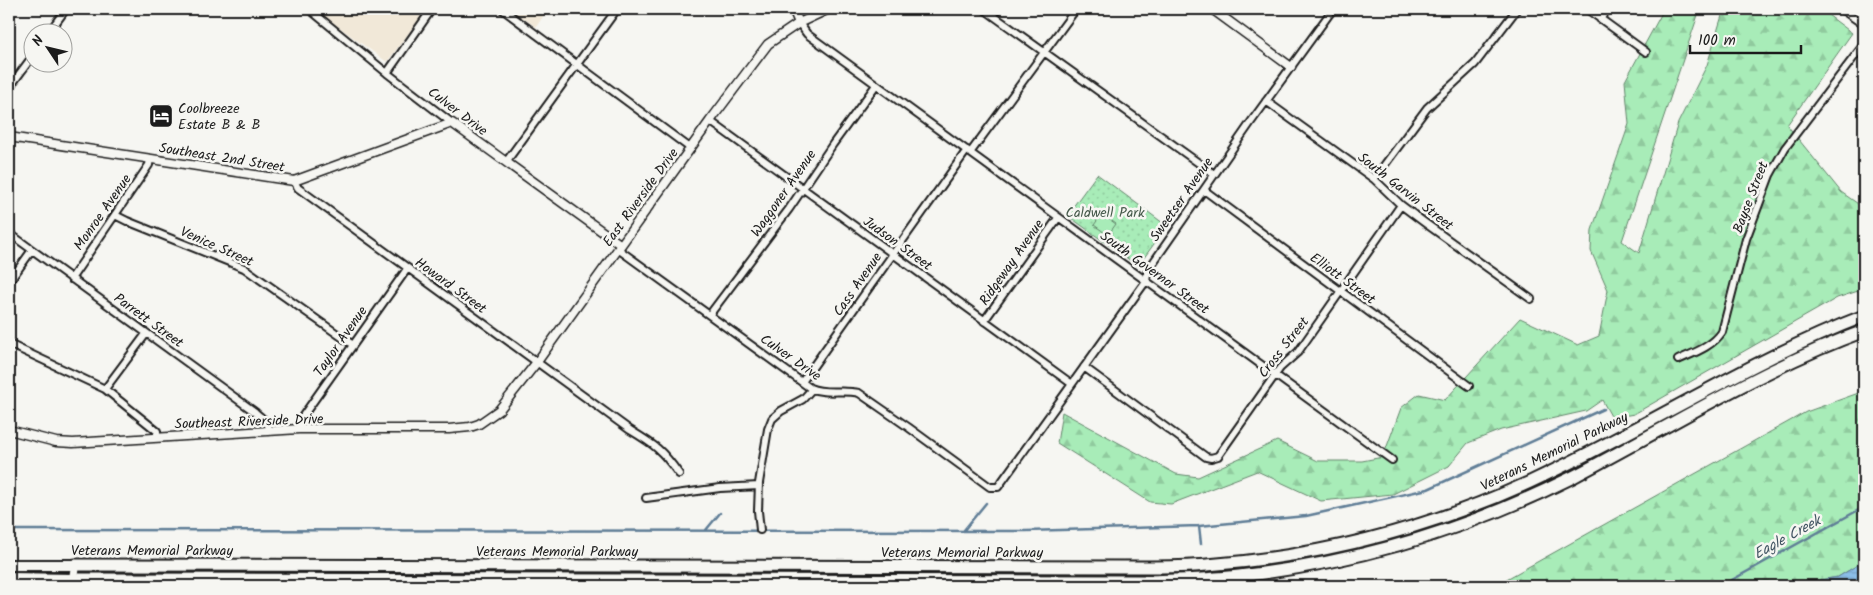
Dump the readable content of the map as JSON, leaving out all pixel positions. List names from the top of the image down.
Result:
{
  "streets": {
    "highway": ["Veterans Memorial Parkway"],
    "street": [
      "Culver Drive",
      "Southeast 2nd Street",
      "South Garvin Street",
      "Waggoner Avenue",
      "East Riverside Drive",
      "Bayse Street",
      "Sweetser Avenue",
      "Monroe Avenue",
      "Judson Street",
      "Venice Street",
      "Ridgeway Avenue",
      "South Governor Street",
      "Elliott Street",
      "Cass Avenue",
      "Howard Street",
      "Parrett Street",
      "Taylor Avenue",
      "Cross Street",
      "Southeast Riverside Drive"
    ]
  },
  "crossings": [
    ["Culver Drive", "Southeast 2nd Street"],
    ["Culver Drive", "Waggoner Avenue"],
    ["Culver Drive", "East Riverside Drive"],
    ["Culver Drive", "Sweetser Avenue"],
    ["Culver Drive", "Cass Avenue"],
    ["Southeast 2nd Street", "Monroe Avenue"],
    ["Southeast 2nd Street", "Howard Street"],
    ["South Garvin Street", "Sweetser Avenue"],
    ["South Garvin Street", "Cross Street"],
    ["Waggoner Avenue", "Judson Street"],
    ["Waggoner Avenue", "South Governor Street"],
    ["East Riverside Drive", "Judson Street"],
    ["East Riverside Drive", "South Governor Street"],
    ["East Riverside Drive", "Howard Street"],
    ["East Riverside Drive", "Southeast Riverside Drive"],
    ["Sweetser Avenue", "Judson Street"],
    ["Sweetser Avenue", "South Governor Street"],
    ["Sweetser Avenue", "Elliott Street"],
    ["Sweetser Avenue", "Cross Street"],
    ["Monroe Avenue", "Venice Street"],
    ["Monroe Avenue", "Parrett Street"],
    ["Judson Street", "Ridgeway Avenue"],
    ["Judson Street", "Cass Avenue"],
    ["Venice Street", "Taylor Avenue"],
    ["Ridgeway Avenue", "South Governor Street"],
    ["South Governor Street", "Cass Avenue"],
    ["South Governor Street", "Cross Street"],
    ["Elliott Street", "Cross Street"],
    ["Howard Street", "Taylor Avenue"],
    ["Parrett Street", "Southeast Riverside Drive"],
    ["Taylor Avenue", "Southeast Riverside Drive"]
  ],
  "water": ["Eagle Creek"],
  "parks": ["Caldwell Park"],
  "places": {
    "hotel": ["Coolbreeze Estate B & B"]
  },
  "scale_bar": "100 m",
  "north": "top left"
}
